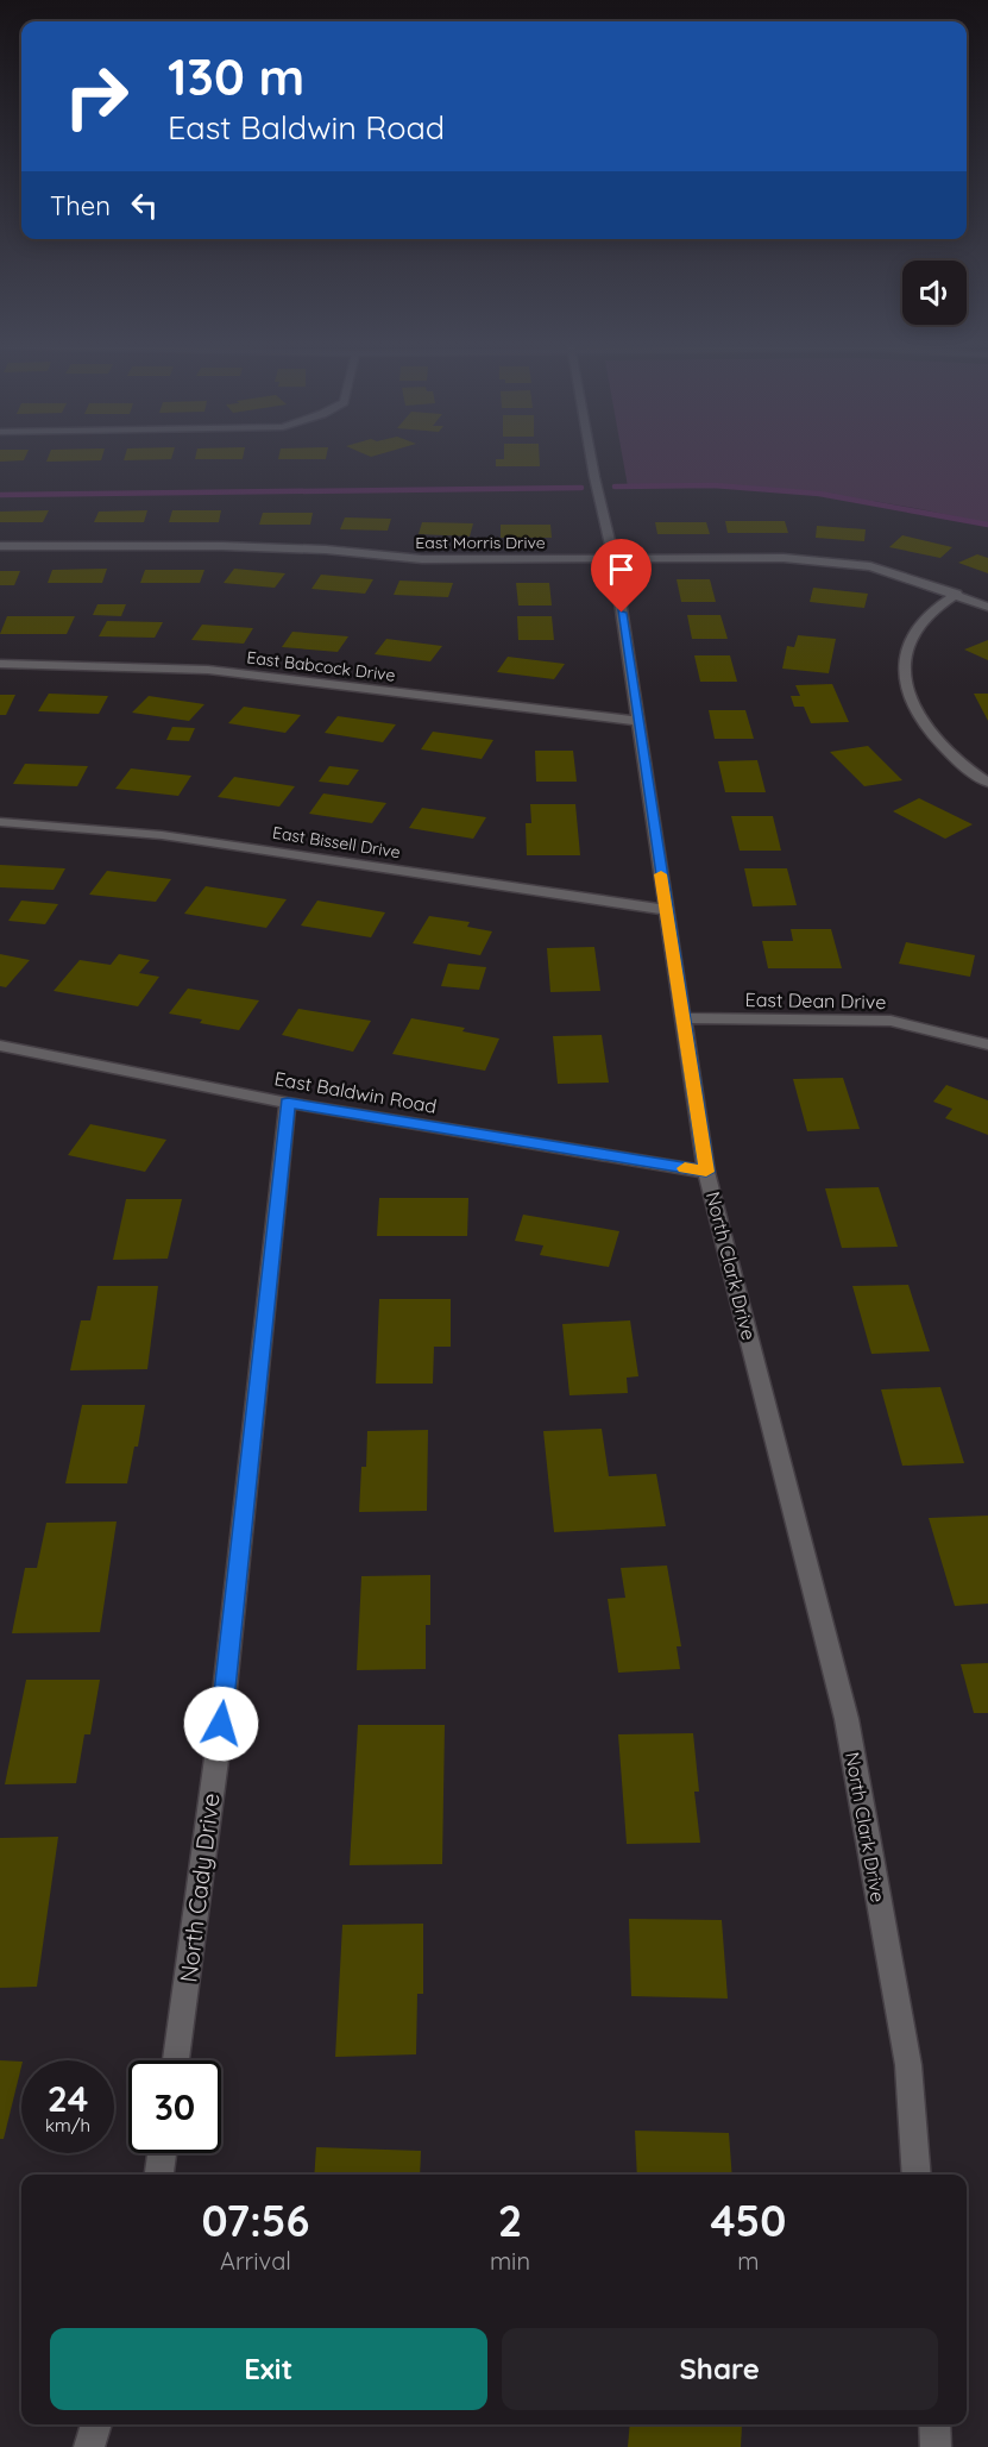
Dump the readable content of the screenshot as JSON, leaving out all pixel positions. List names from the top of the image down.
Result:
{
  "streets": {
    "street": [
      "East Morris Drive",
      "East Babcock Drive",
      "East Bissell Drive",
      "East Dean Drive",
      "East Baldwin Road",
      "North Clark Drive",
      "North Cady Drive"
    ]
  },
  "crossings": [
    ["East Morris Drive", "North Clark Drive"],
    ["East Babcock Drive", "North Clark Drive"],
    ["East Bissell Drive", "North Clark Drive"],
    ["East Dean Drive", "North Clark Drive"],
    ["East Baldwin Road", "North Clark Drive"],
    ["East Baldwin Road", "North Cady Drive"]
  ],
  "page": {
    "turn": ["130 m", "East Baldwin Road"],
    "then": "Then",
    "speed": "24 km/h",
    "limit": "30",
    "eta": [
      "07:56",
      "Arrival",
      "2",
      "min",
      "450",
      "m"
    ],
    "buttons": ["Exit", "Share"]
  }
}
